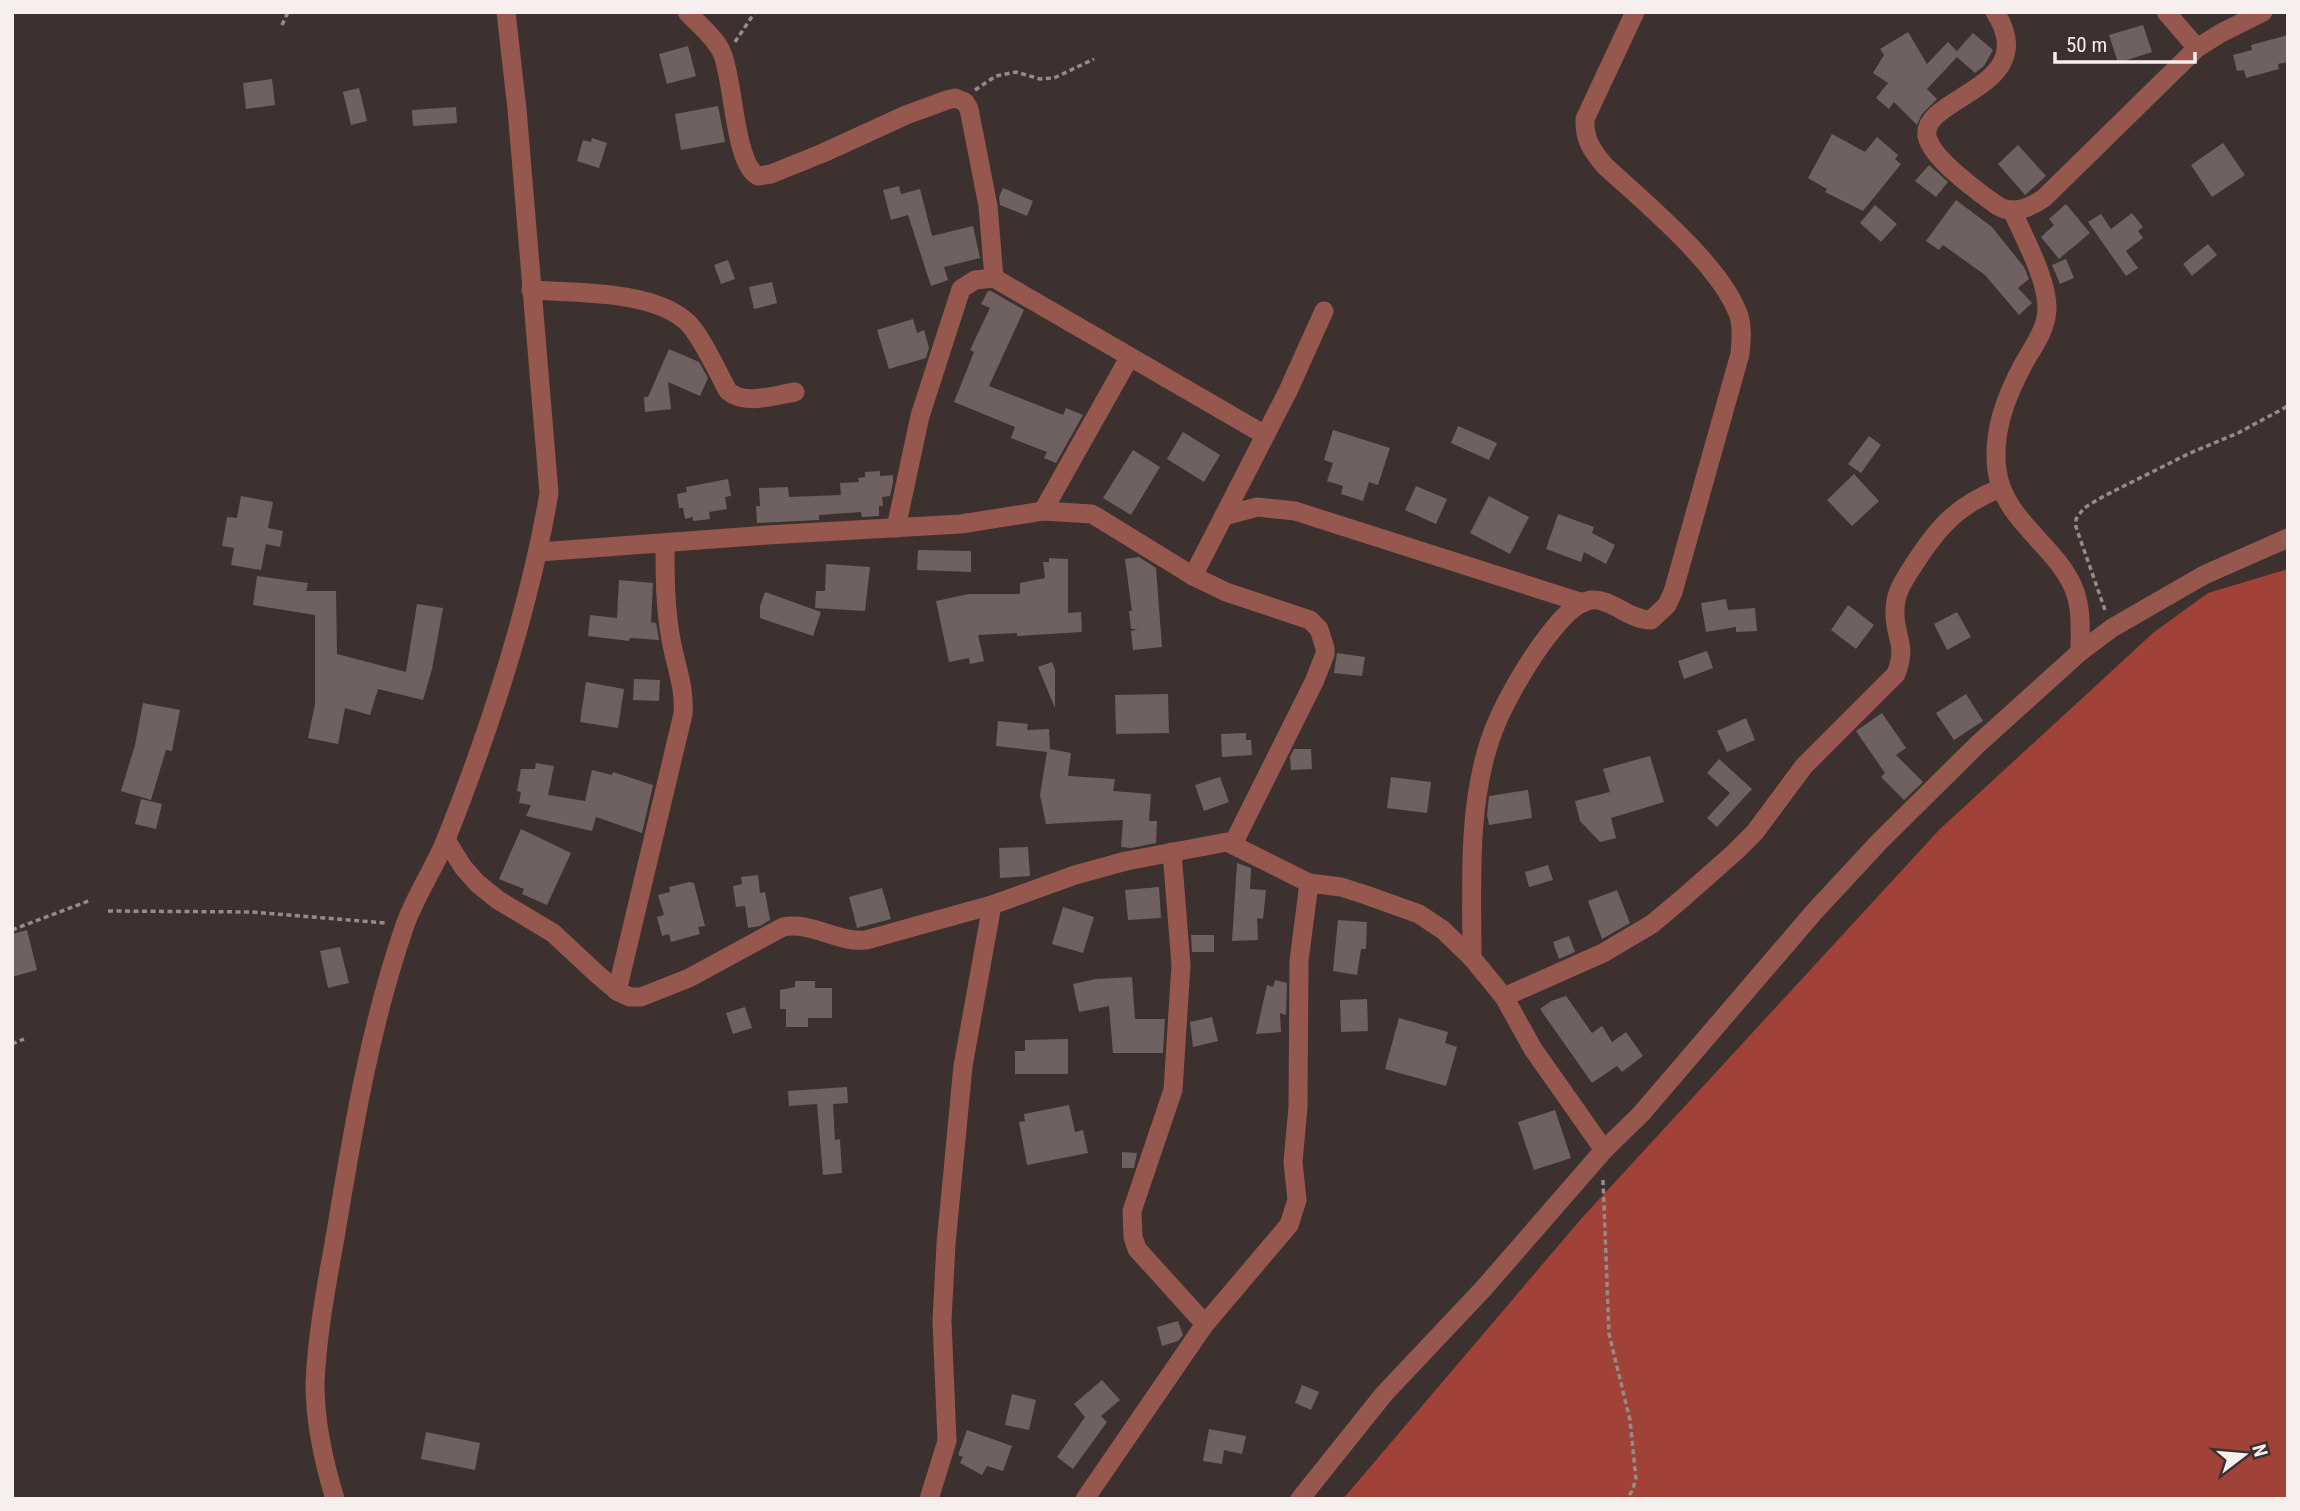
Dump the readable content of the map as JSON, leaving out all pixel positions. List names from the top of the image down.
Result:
{
  "scale_bar": "50 m",
  "north": "right"
}
